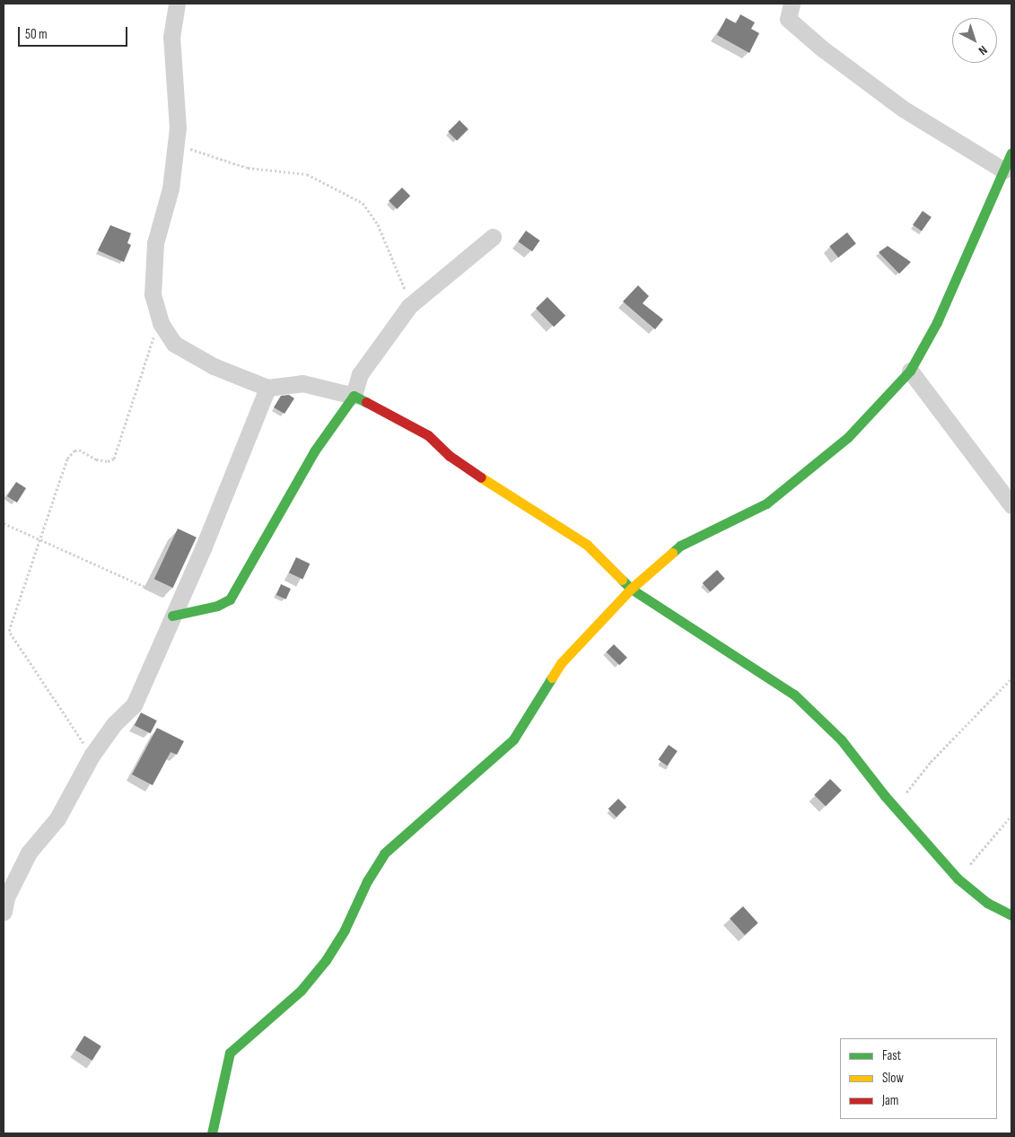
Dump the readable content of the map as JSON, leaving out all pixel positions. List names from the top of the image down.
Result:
{
  "legend": ["Fast", "Slow", "Jam"],
  "scale_bar": "50 m",
  "north": "bottom right"
}
